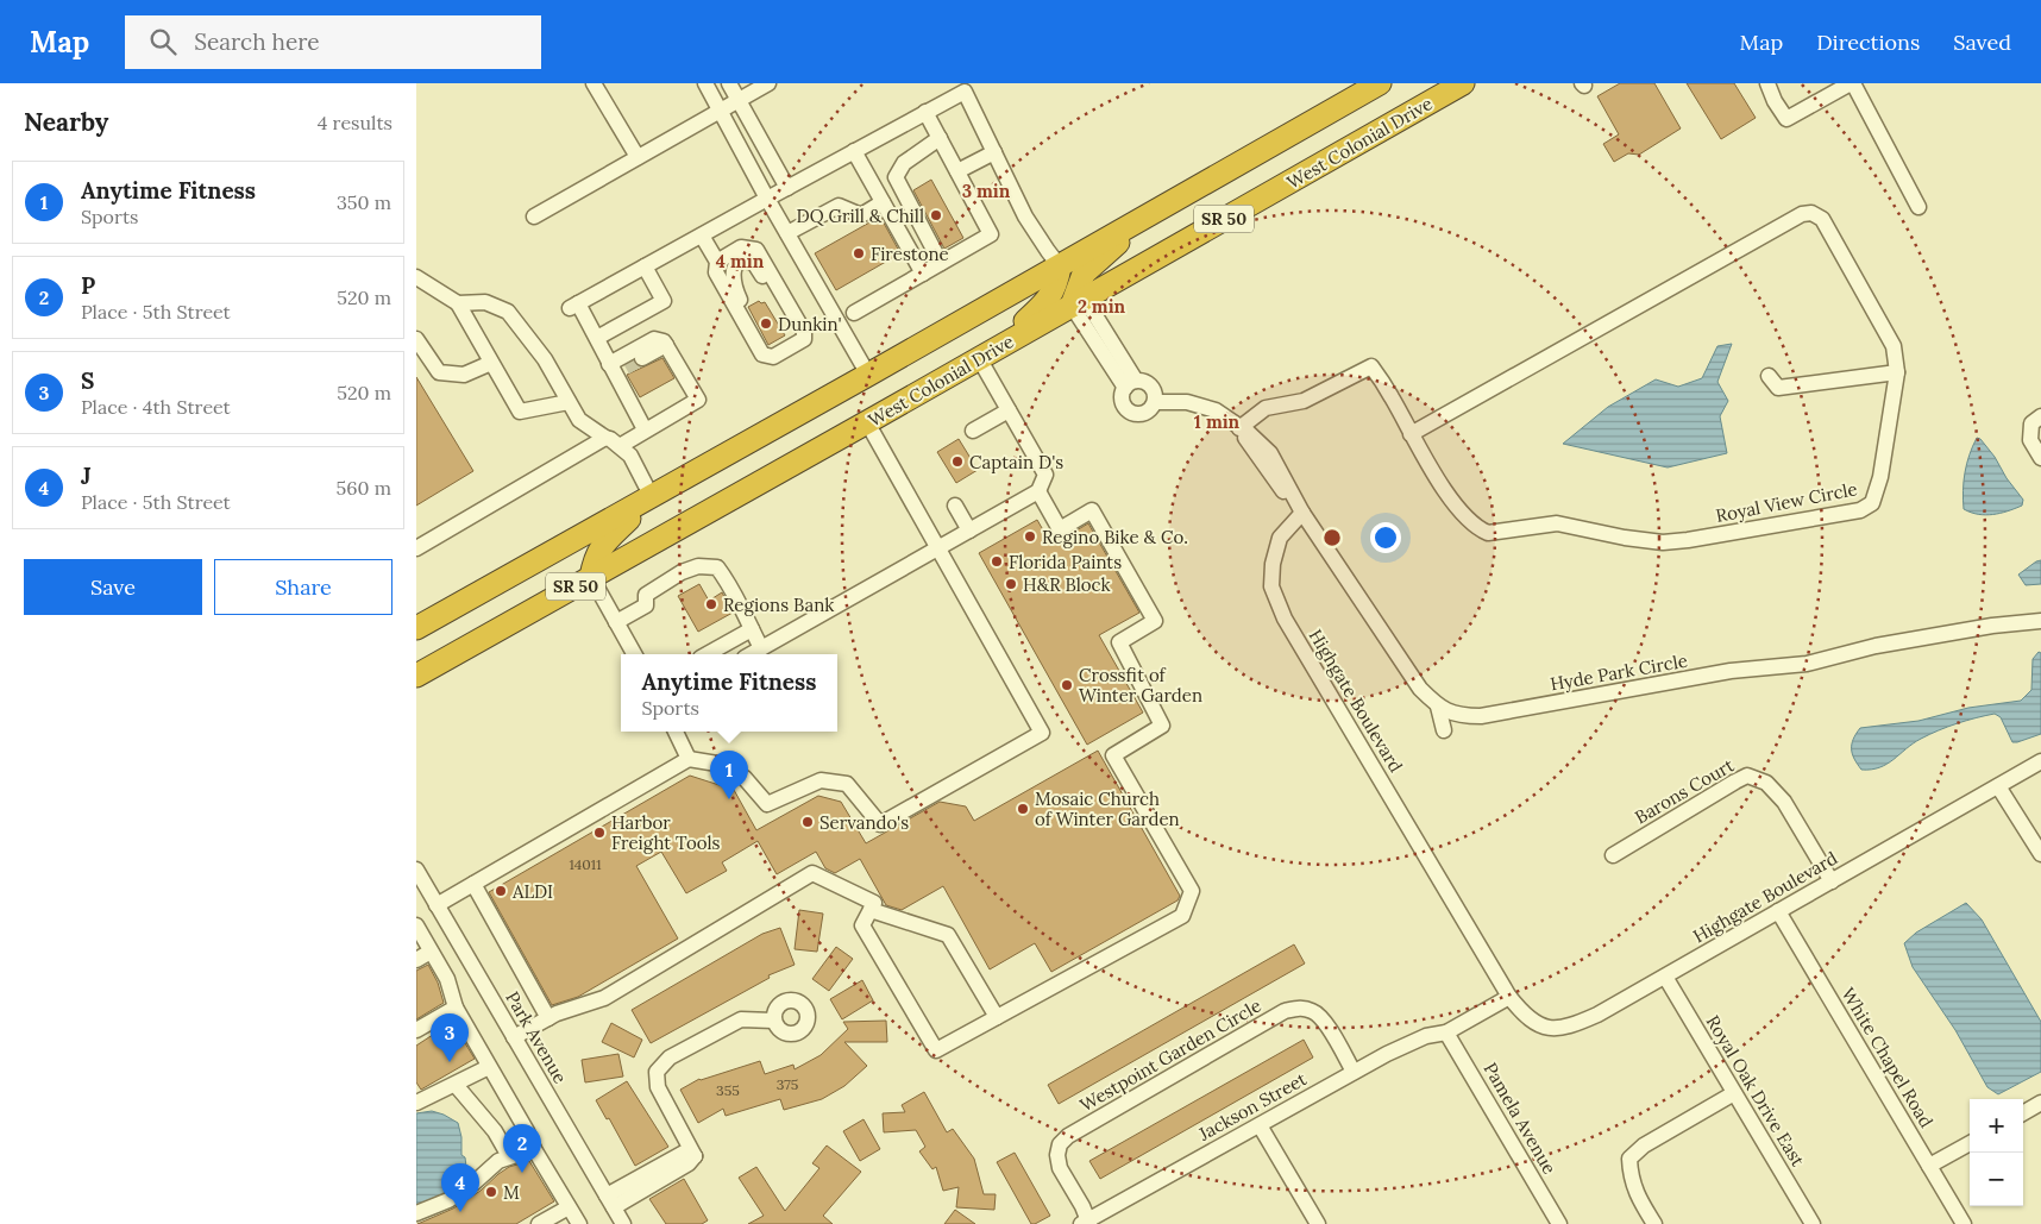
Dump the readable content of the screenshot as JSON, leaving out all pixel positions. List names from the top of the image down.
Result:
{
  "streets": {
    "highway": ["West Colonial Drive", "SR 50"],
    "street": [
      "Royal View Circle",
      "Hyde Park Circle",
      "Highgate Boulevard",
      "Barons Court",
      "Park Avenue",
      "Westpoint Garden Circle",
      "White Chapel Road",
      "Royal Oak Drive East",
      "Jackson Street",
      "Pamela Avenue"
    ]
  },
  "crossings": [
    ["Royal View Circle", "Hyde Park Circle"],
    ["Hyde Park Circle", "Highgate Boulevard"],
    ["Highgate Boulevard", "Barons Court"],
    ["Highgate Boulevard", "White Chapel Road"],
    ["Highgate Boulevard", "Royal Oak Drive East"],
    ["Westpoint Garden Circle", "Jackson Street"],
    ["Jackson Street", "Pamela Avenue"]
  ],
  "places": [
    "DQ Grill & Chill",
    "Firestone",
    "Dunkin'",
    "Captain D's",
    "Regino Bike & Co.",
    "Florida Paints",
    "H&R Block",
    "Regions Bank",
    "Crossfit of Winter Garden",
    "Mosaic Church of Winter Garden",
    "Servando's",
    "Harbor Freight Tools",
    "ALDI",
    "M"
  ],
  "house_numbers": ["14011", "375", "355"],
  "page": {
    "header": "Map",
    "search": "Search here",
    "nav": ["Map", "Directions", "Saved"],
    "heading": ["Nearby", "4 results"],
    "list": [
      {
        "mark": "1",
        "name": "Anytime Fitness",
        "note": "Sports",
        "value": "350 m"
      },
      {
        "mark": "2",
        "name": "P",
        "note": "Place · 5th Street",
        "value": "520 m"
      },
      {
        "mark": "3",
        "name": "S",
        "note": "Place · 4th Street",
        "value": "520 m"
      },
      {
        "mark": "4",
        "name": "J",
        "note": "Place · 5th Street",
        "value": "560 m"
      }
    ],
    "buttons": ["Save", "Share"],
    "popup": ["Anytime Fitness", "Sports"],
    "pins": [
      "1",
      "3",
      "2",
      "4"
    ],
    "map_buttons": ["+", "−"]
  },
  "rings": [
    "3 min",
    "4 min",
    "2 min",
    "1 min"
  ]
}
